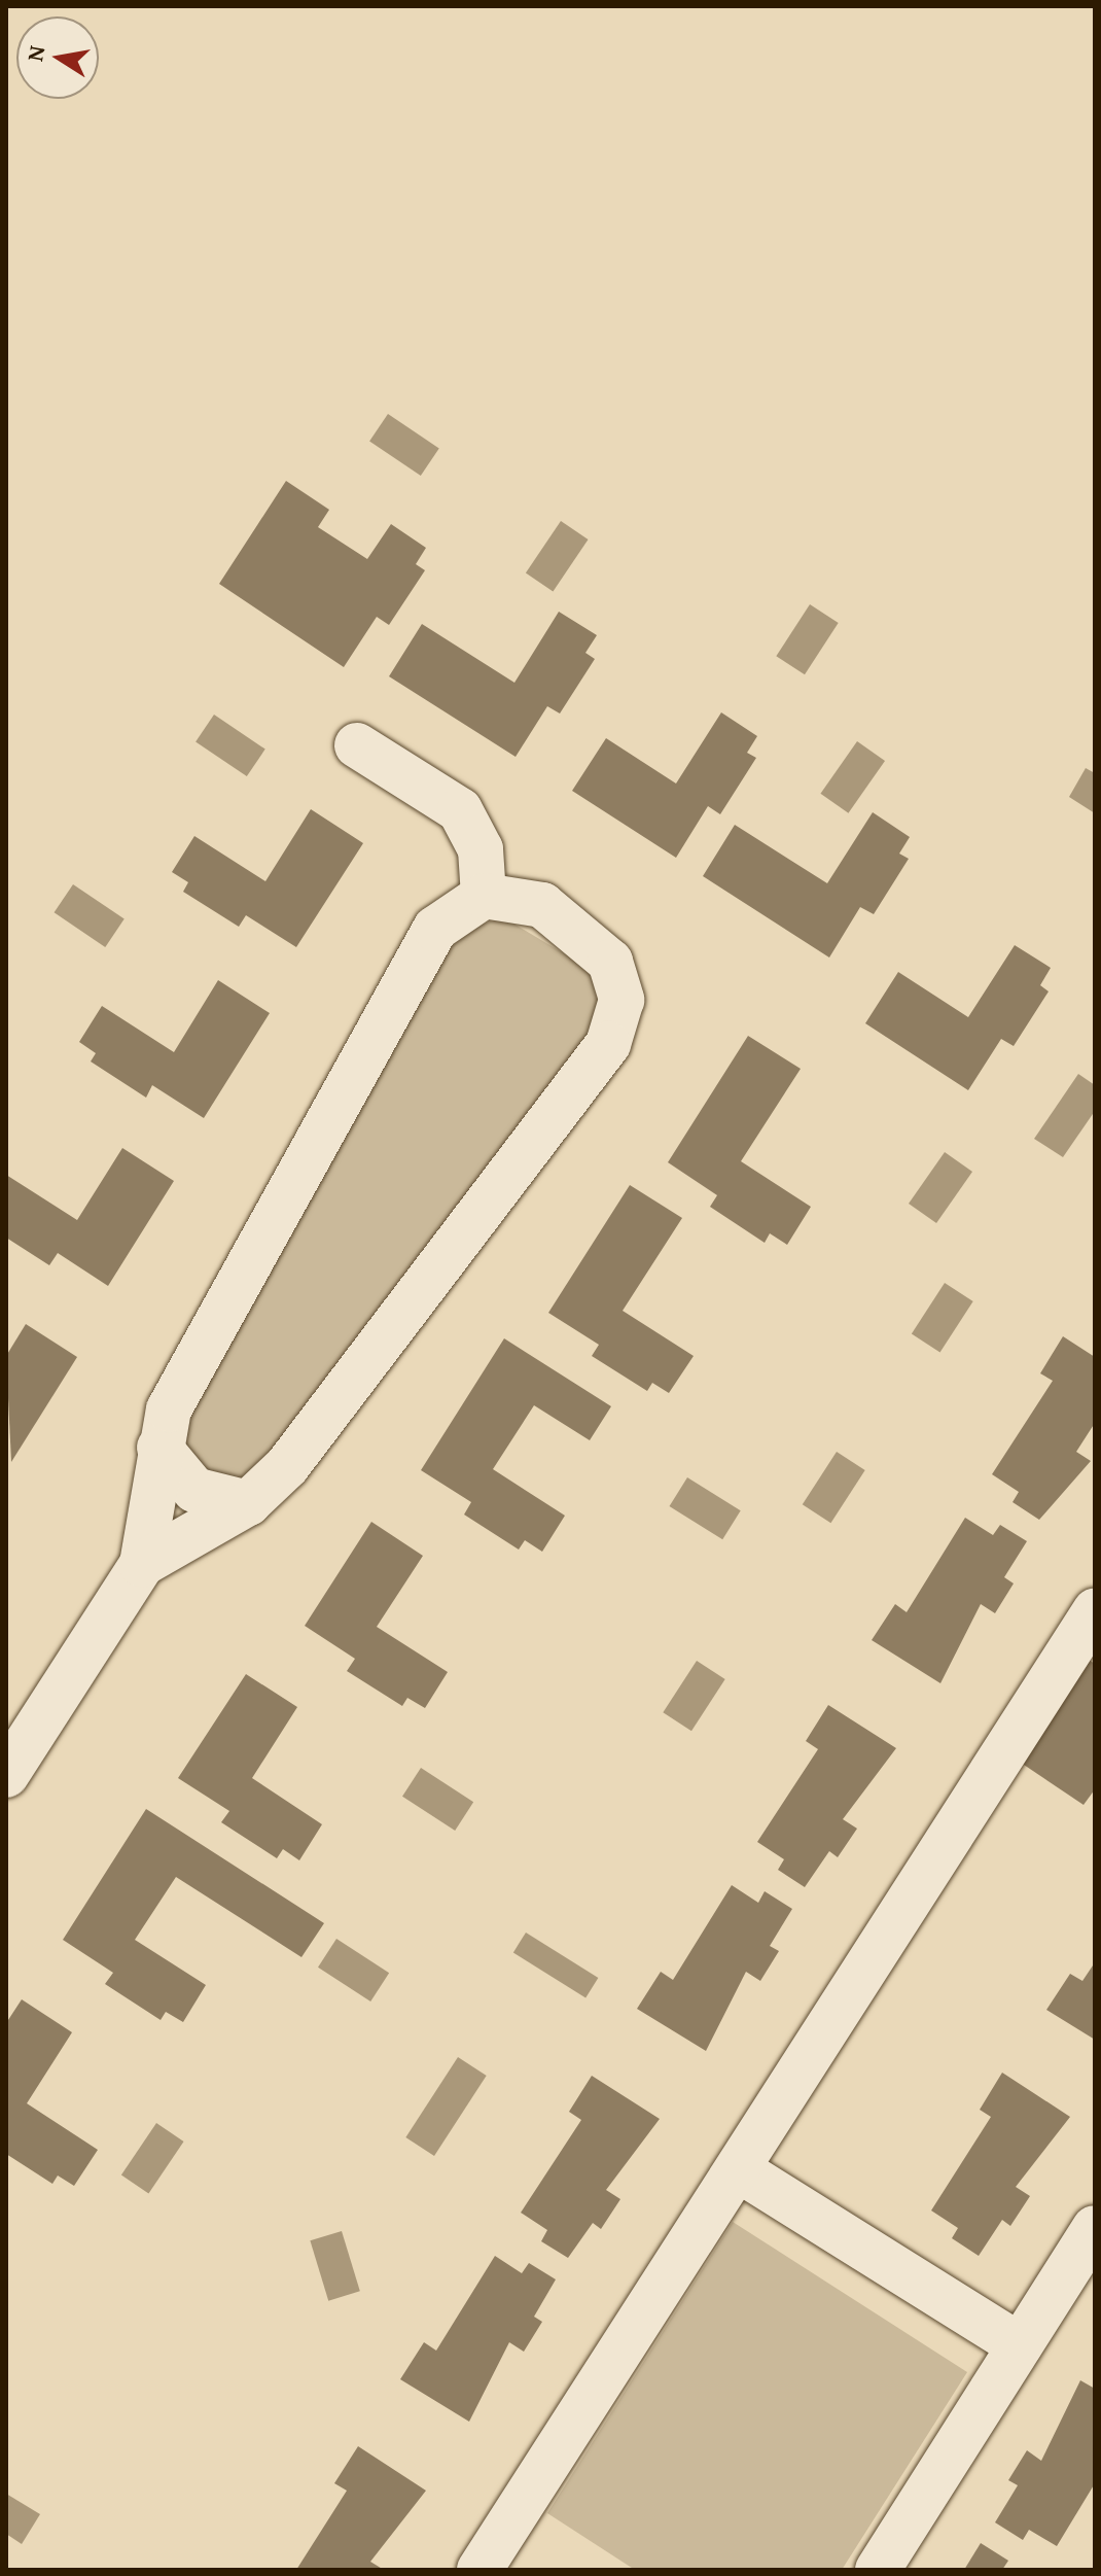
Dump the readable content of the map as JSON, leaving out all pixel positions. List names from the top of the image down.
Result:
{
  "north": "left"
}
